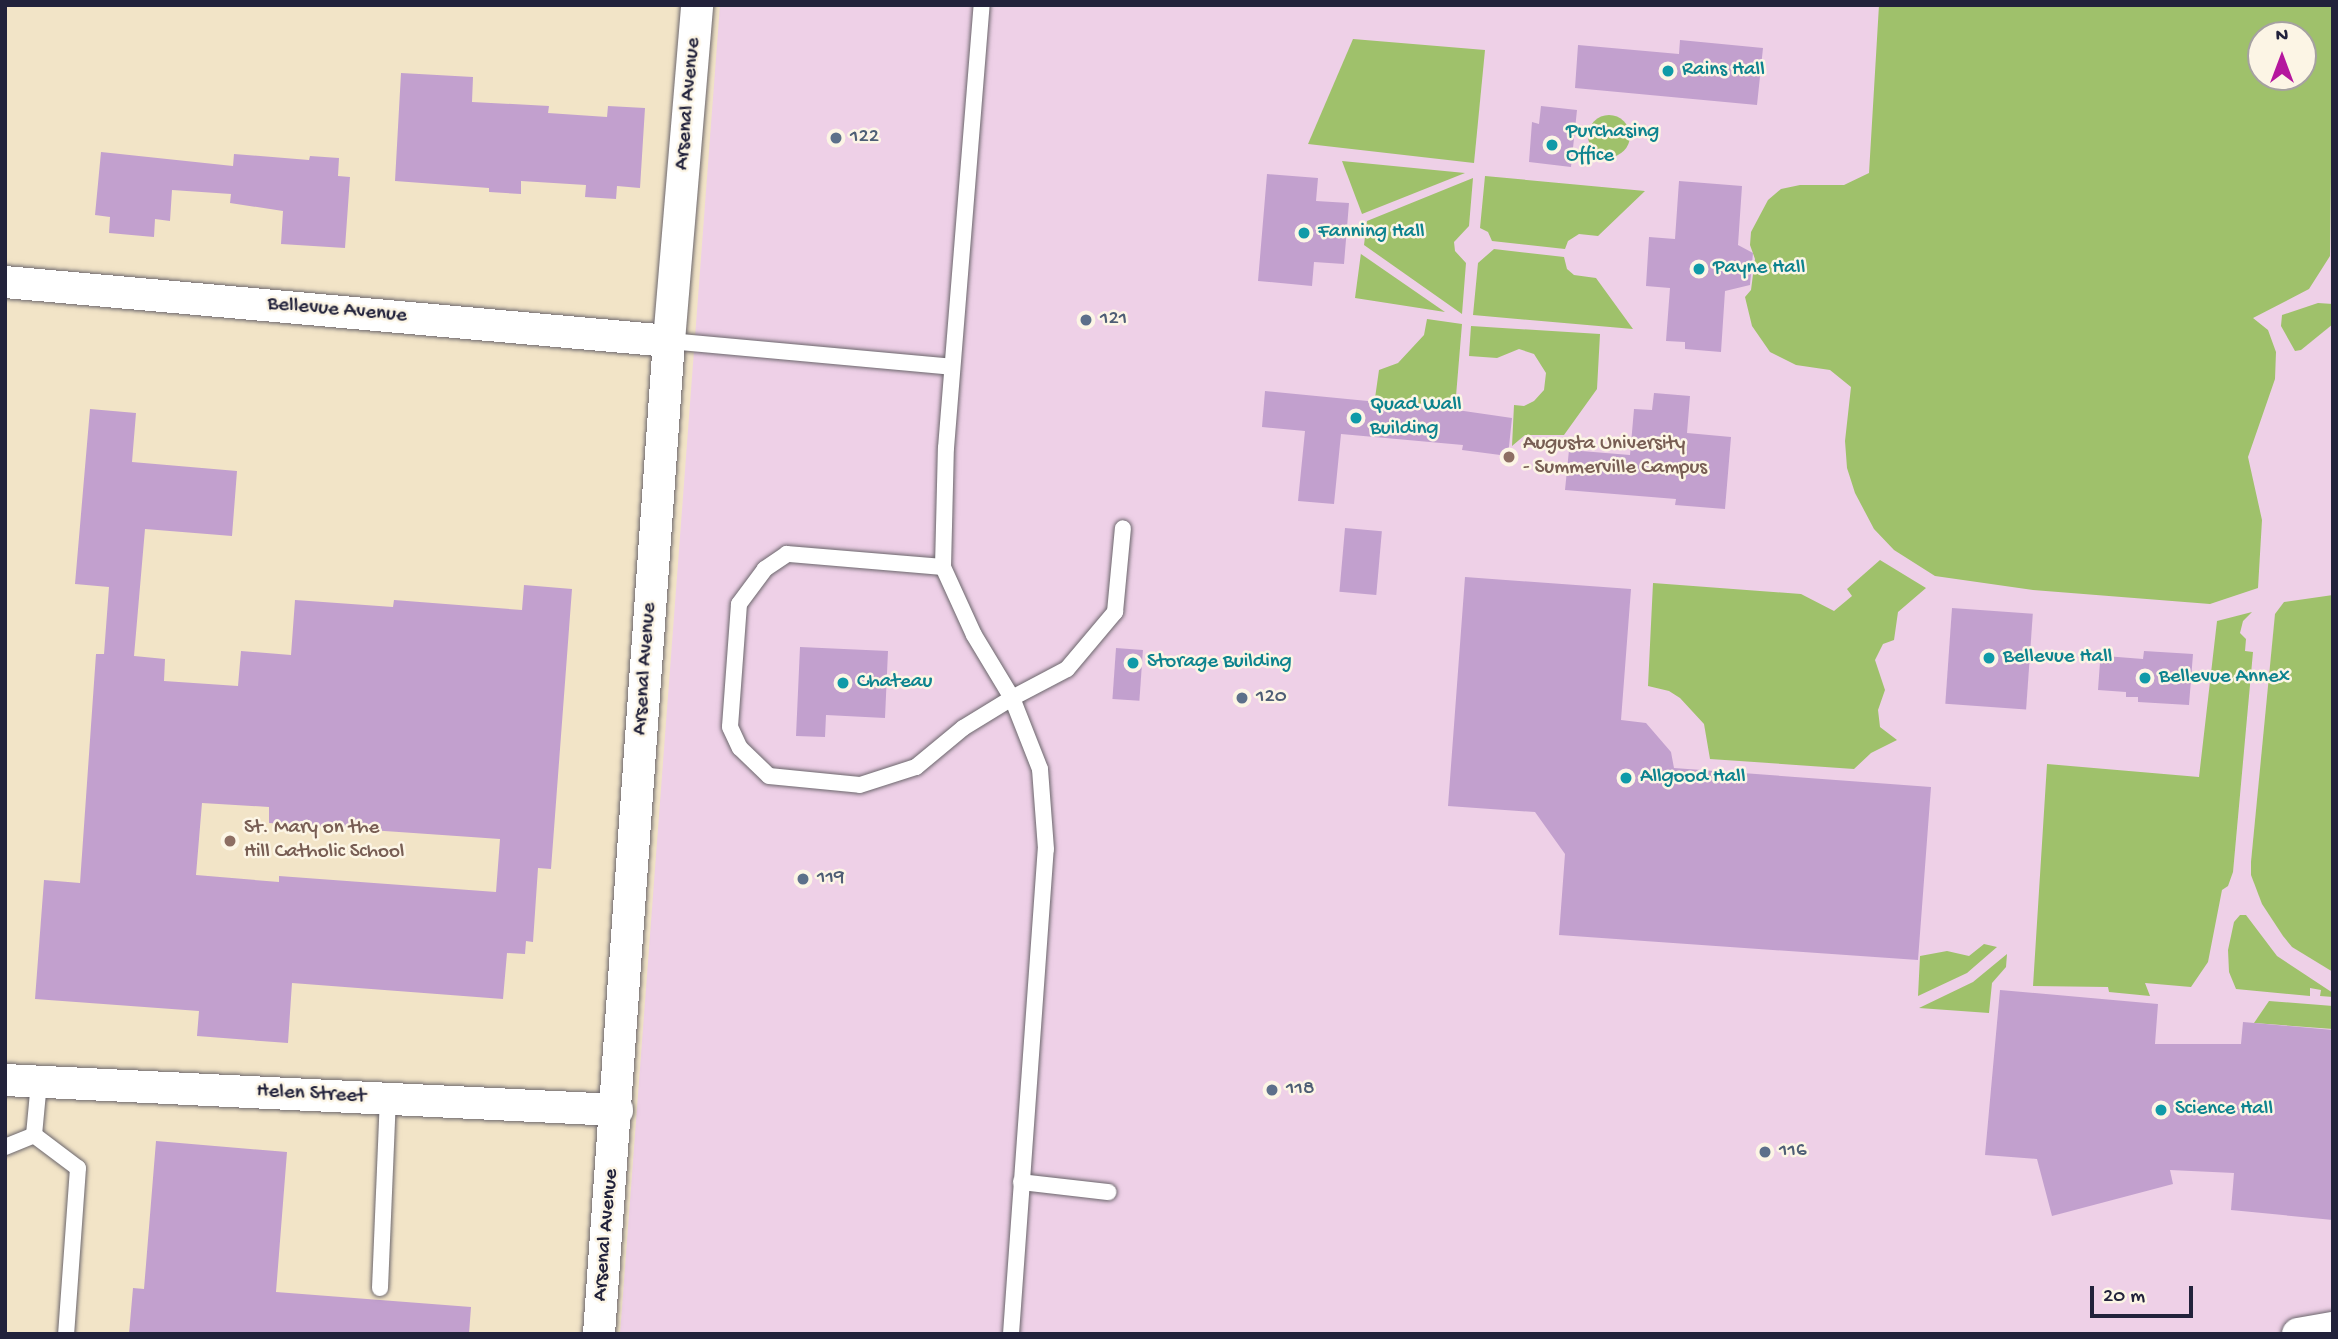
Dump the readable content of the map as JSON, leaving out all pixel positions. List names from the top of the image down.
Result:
{
  "streets": {
    "street": ["Arsenal Avenue", "Bellevue Avenue", "Helen Street"]
  },
  "crossings": [
    ["Arsenal Avenue", "Bellevue Avenue"],
    ["Arsenal Avenue", "Helen Street"]
  ],
  "places": [
    "Rains Hall",
    "122",
    "Purchasing Office",
    "Fanning Hall",
    "Payne Hall",
    "121",
    "Quad Wall Building",
    "Augusta University - Summerville Campus",
    "Bellevue Hall",
    "Storage Building",
    "Bellevue Annex",
    "Chateau",
    "120",
    "Allgood Hall",
    "St. Mary on the Hill Catholic School",
    "119",
    "118",
    "Science Hall",
    "116"
  ],
  "scale_bar": "20 m",
  "north": "top"
}
